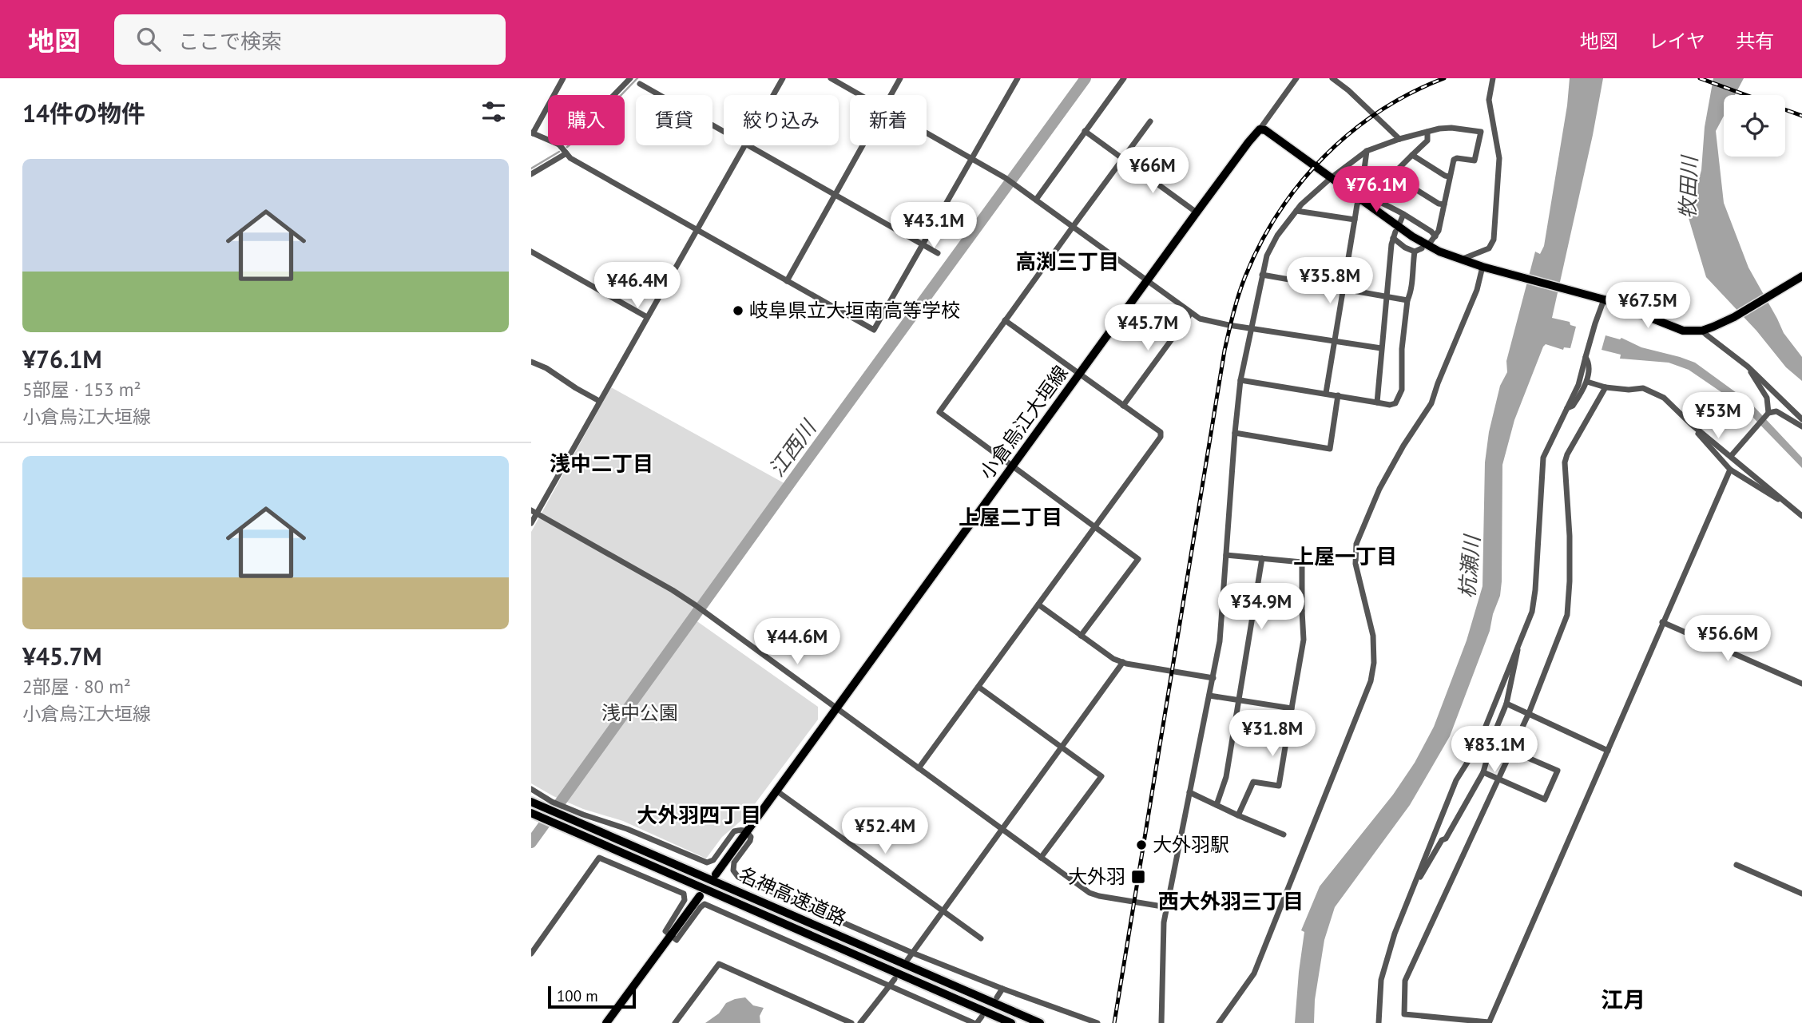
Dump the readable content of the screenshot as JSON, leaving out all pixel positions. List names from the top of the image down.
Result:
{
  "streets": {
    "highway": ["名神高速道路"],
    "main road": ["小倉烏江大垣線"]
  },
  "districts": [
    "高渕三丁目",
    "浅中二丁目",
    "上屋二丁目",
    "上屋一丁目",
    "大外羽四丁目",
    "西大外羽三丁目",
    "江月"
  ],
  "water": ["牧田川", "江西川", "杭瀬川"],
  "parks": ["浅中公園"],
  "places": {
    "other": ["岐阜県立大垣南高等学校", "大外羽駅"],
    "transit": ["大外羽"]
  },
  "scale_bar": "100 m",
  "page": {
    "header": "地図",
    "search": "ここで検索",
    "nav": ["地図", "レイヤ", "共有"],
    "heading": "14件の物件",
    "chip": [
      "購入",
      "賃貸",
      "絞り込み",
      "新着"
    ],
    "list": [
      {
        "name": "¥76.1M",
        "note": "5部屋 · 153 m² · 小倉烏江大垣線"
      },
      {
        "name": "¥45.7M",
        "note": "2部屋 · 80 m² · 小倉烏江大垣線"
      }
    ],
    "price": [
      "¥66M",
      "¥76.1M",
      "¥43.1M",
      "¥35.8M",
      "¥46.4M",
      "¥67.5M",
      "¥45.7M",
      "¥53M",
      "¥34.9M",
      "¥56.6M",
      "¥44.6M",
      "¥31.8M",
      "¥83.1M",
      "¥52.4M"
    ],
    "scale": "100 m"
  }
}
